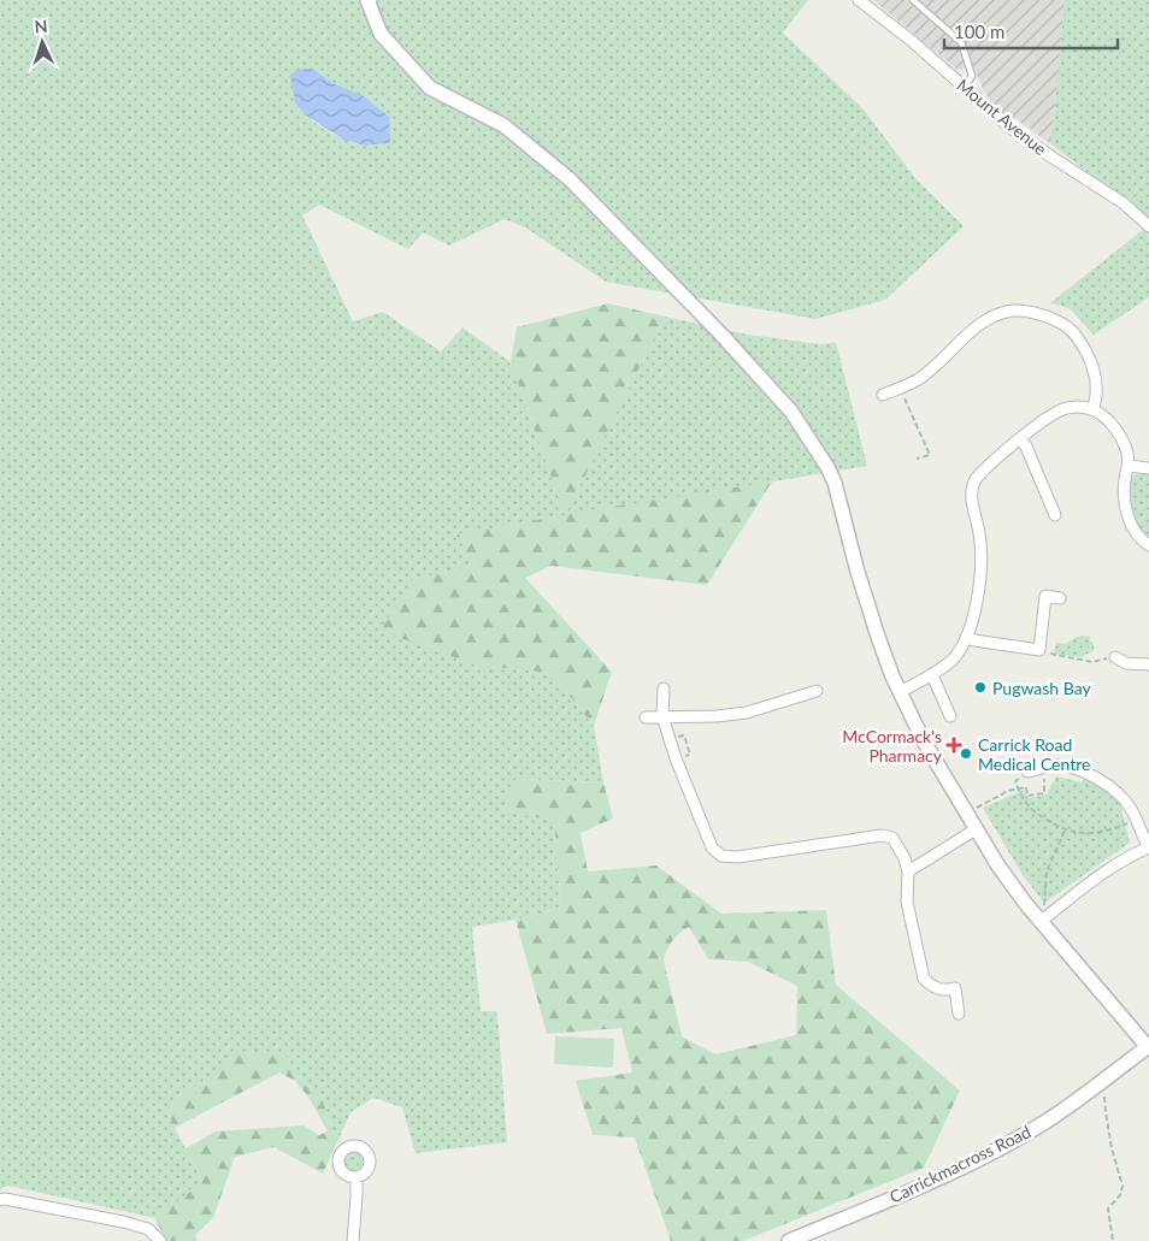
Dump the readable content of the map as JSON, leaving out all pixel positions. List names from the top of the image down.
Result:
{
  "streets": {
    "street": ["Mount Avenue", "Carrickmacross Road"]
  },
  "places": {
    "other": ["Pugwash Bay", "Carrick Road Medical Centre"],
    "health": ["McCormack's Pharmacy"]
  },
  "scale_bar": "100 m",
  "north": "top"
}
